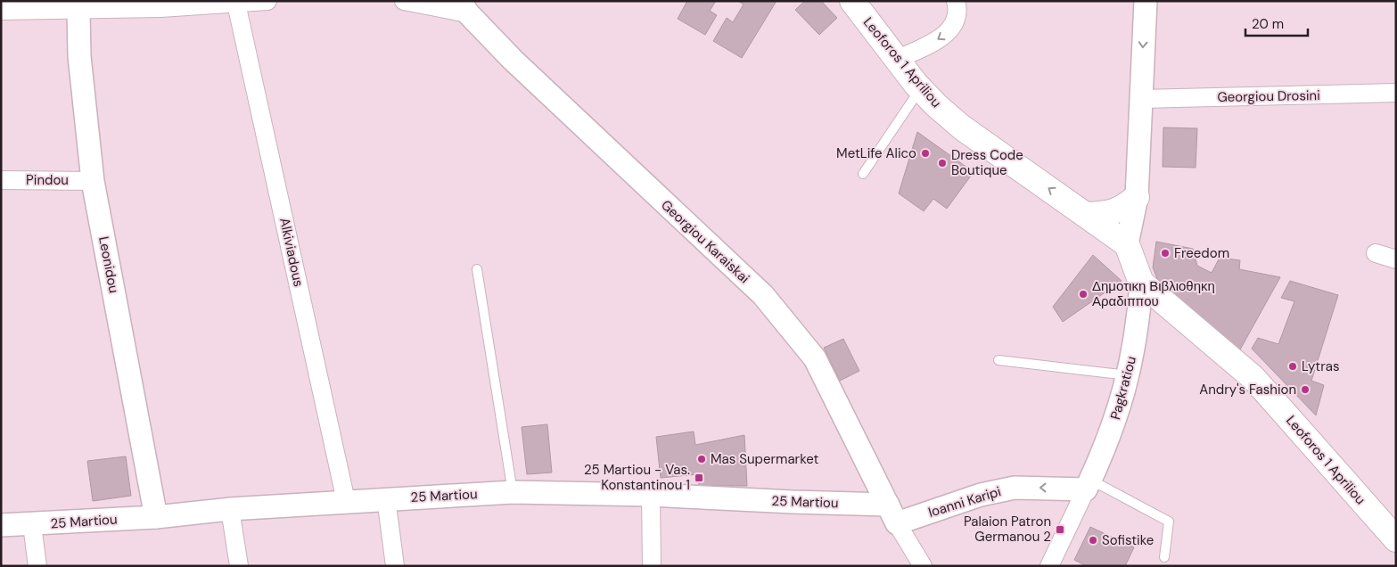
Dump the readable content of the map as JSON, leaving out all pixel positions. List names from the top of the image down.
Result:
{
  "streets": {
    "main road": ["Leoforos 1 Apriliou"],
    "street": [
      "Georgiou Drosini",
      "Pindou",
      "Georgiou Karaiskai",
      "Alkiviadous",
      "Leonidou",
      "Pagkratiou",
      "25 Martiou",
      "Ioanni Karipi"
    ]
  },
  "crossings": [
    ["Leoforos 1 Apriliou", "Pagkratiou"],
    ["Pindou", "Leonidou"],
    ["Georgiou Karaiskai", "25 Martiou"],
    ["Georgiou Karaiskai", "Ioanni Karipi"],
    ["Alkiviadous", "25 Martiou"],
    ["Leonidou", "25 Martiou"],
    ["Pagkratiou", "Ioanni Karipi"],
    ["25 Martiou", "Ioanni Karipi"]
  ],
  "one_way": ["Ioanni Karipi"],
  "places": {
    "other": [
      "MetLife Alico",
      "Dress Code Boutique",
      "Freedom",
      "Δημοτικη Βιβλιοθηκη Αραδιππου",
      "Lytras",
      "Andry's Fashion",
      "Mas Supermarket",
      "Sofistike"
    ],
    "transit": ["25 Martiou - Vas. Konstantinou 1", "Palaion Patron Germanou 2"]
  },
  "scale_bar": "20 m"
}
